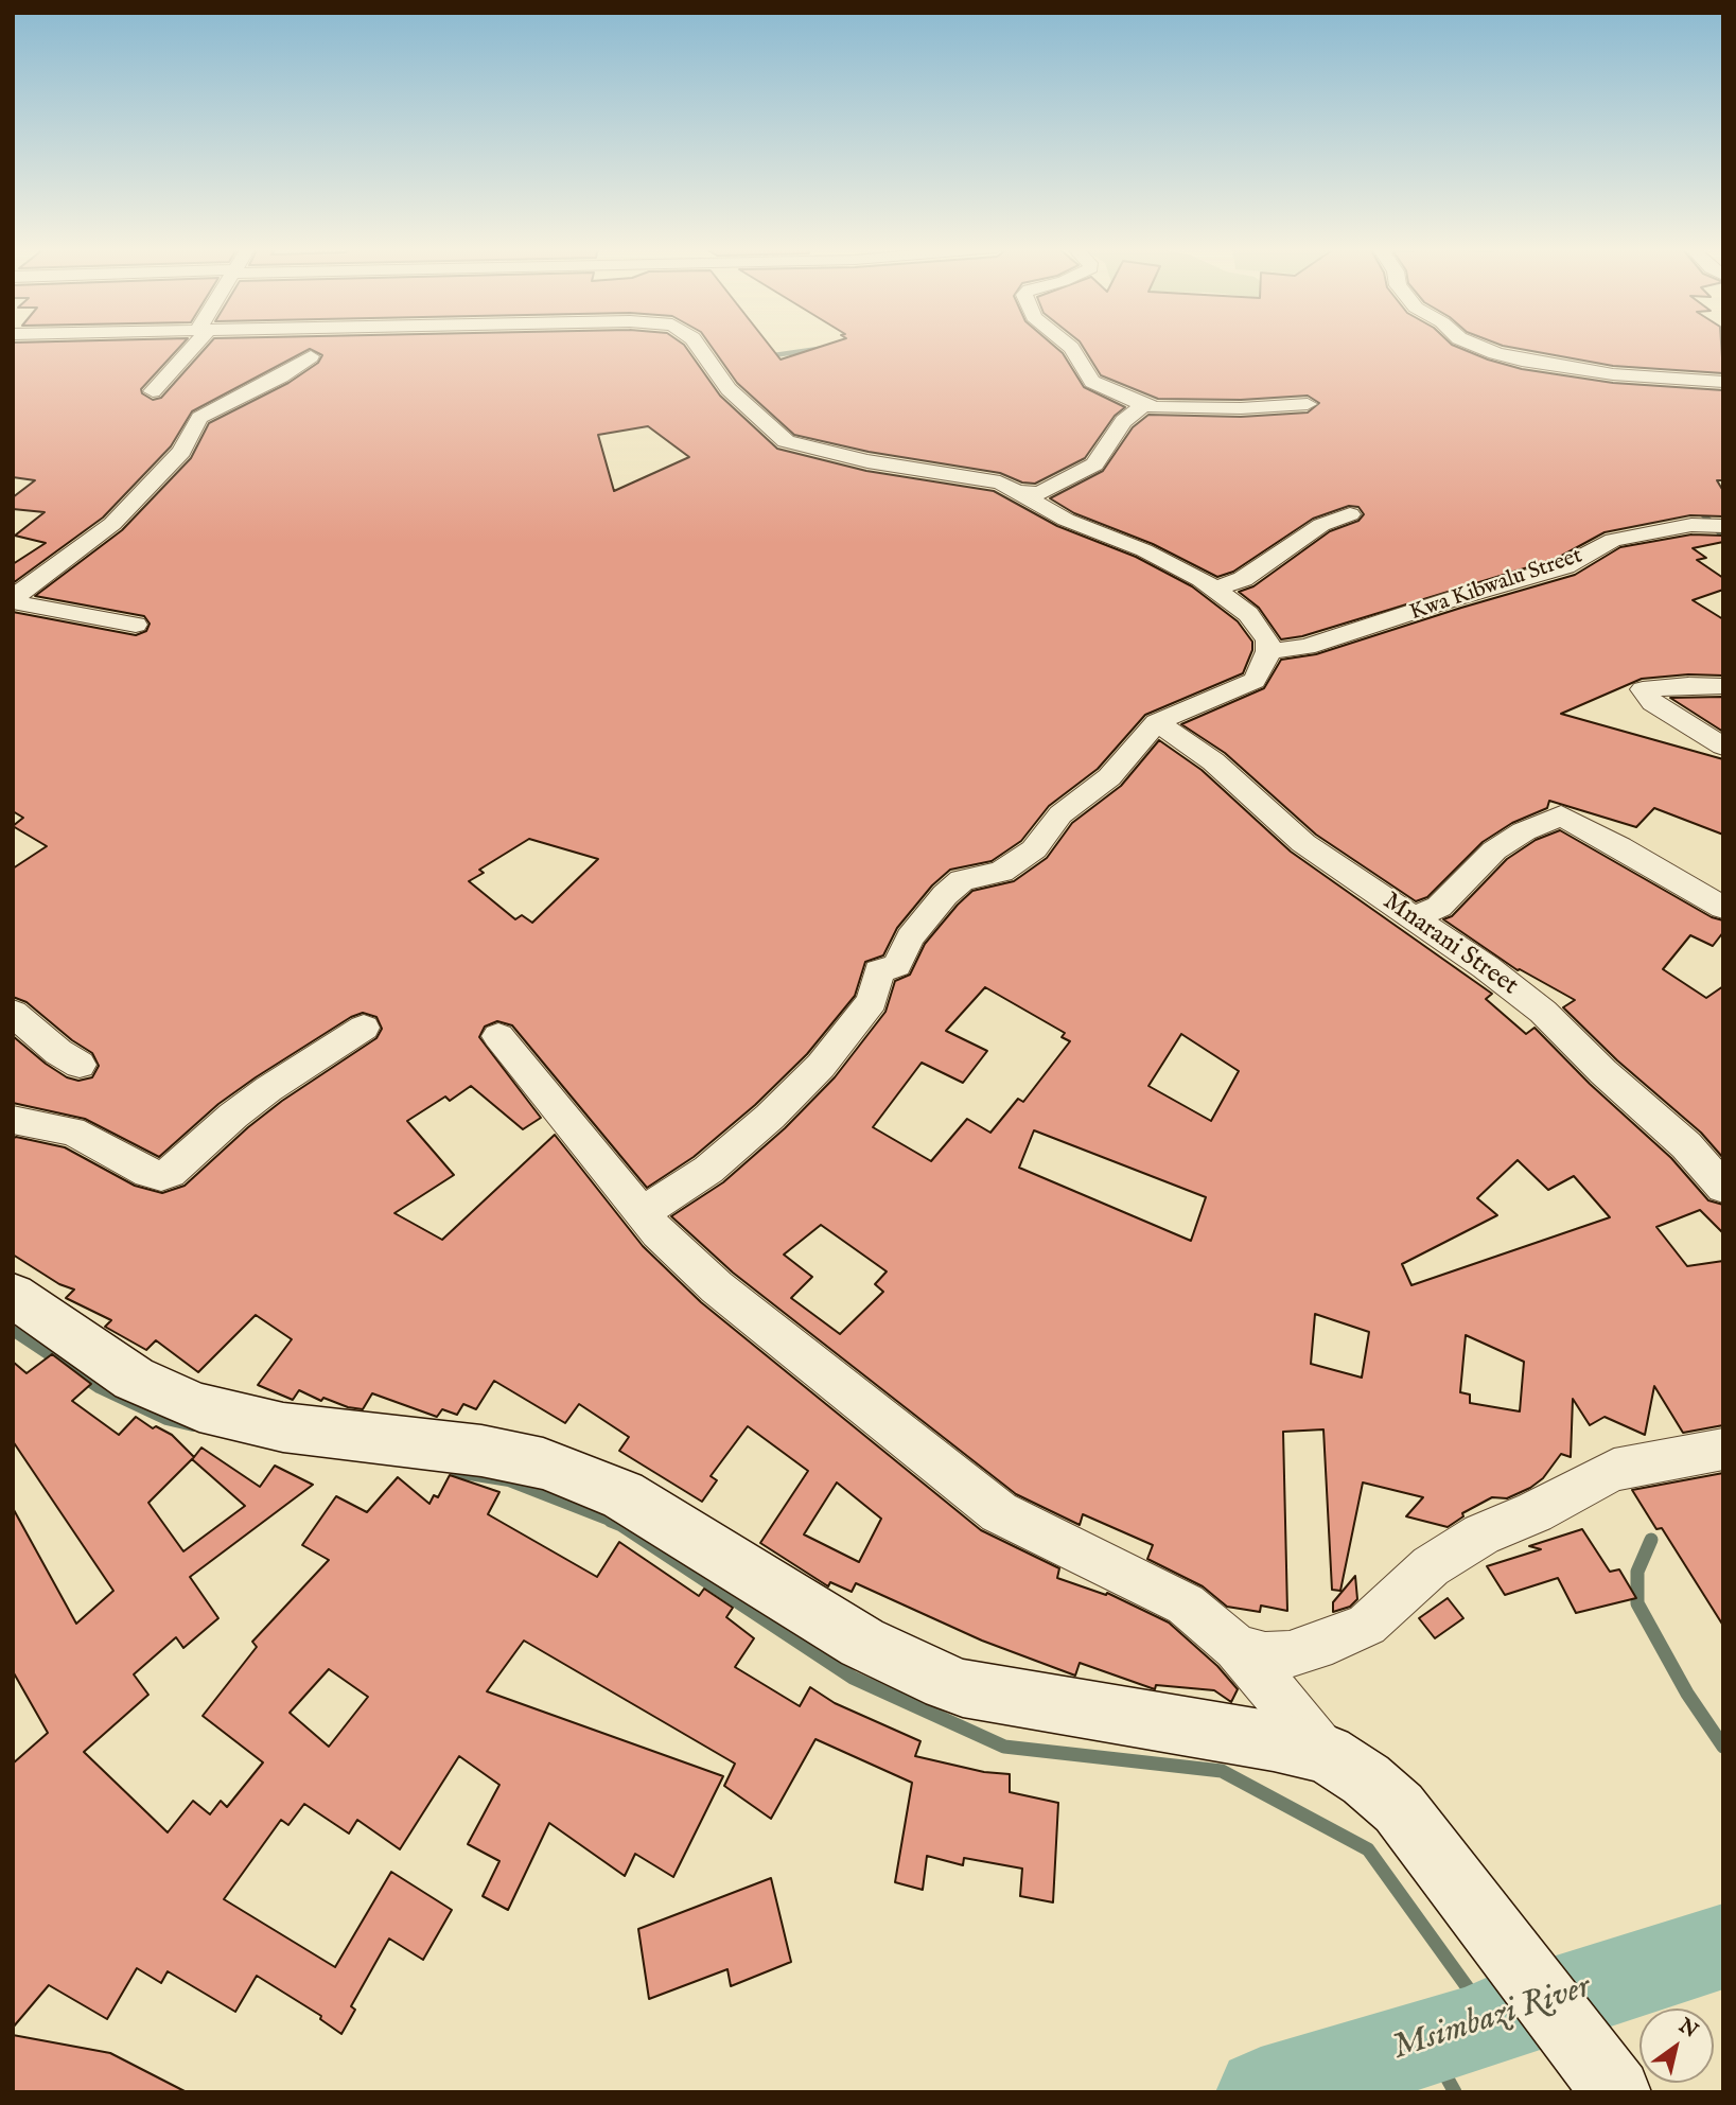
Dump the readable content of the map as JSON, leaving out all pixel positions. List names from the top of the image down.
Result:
{
  "streets": {
    "street": ["Kwa Kibwalu Street", "Mnarani Street"]
  },
  "water": ["Msimbazi River"],
  "north": "top right"
}
